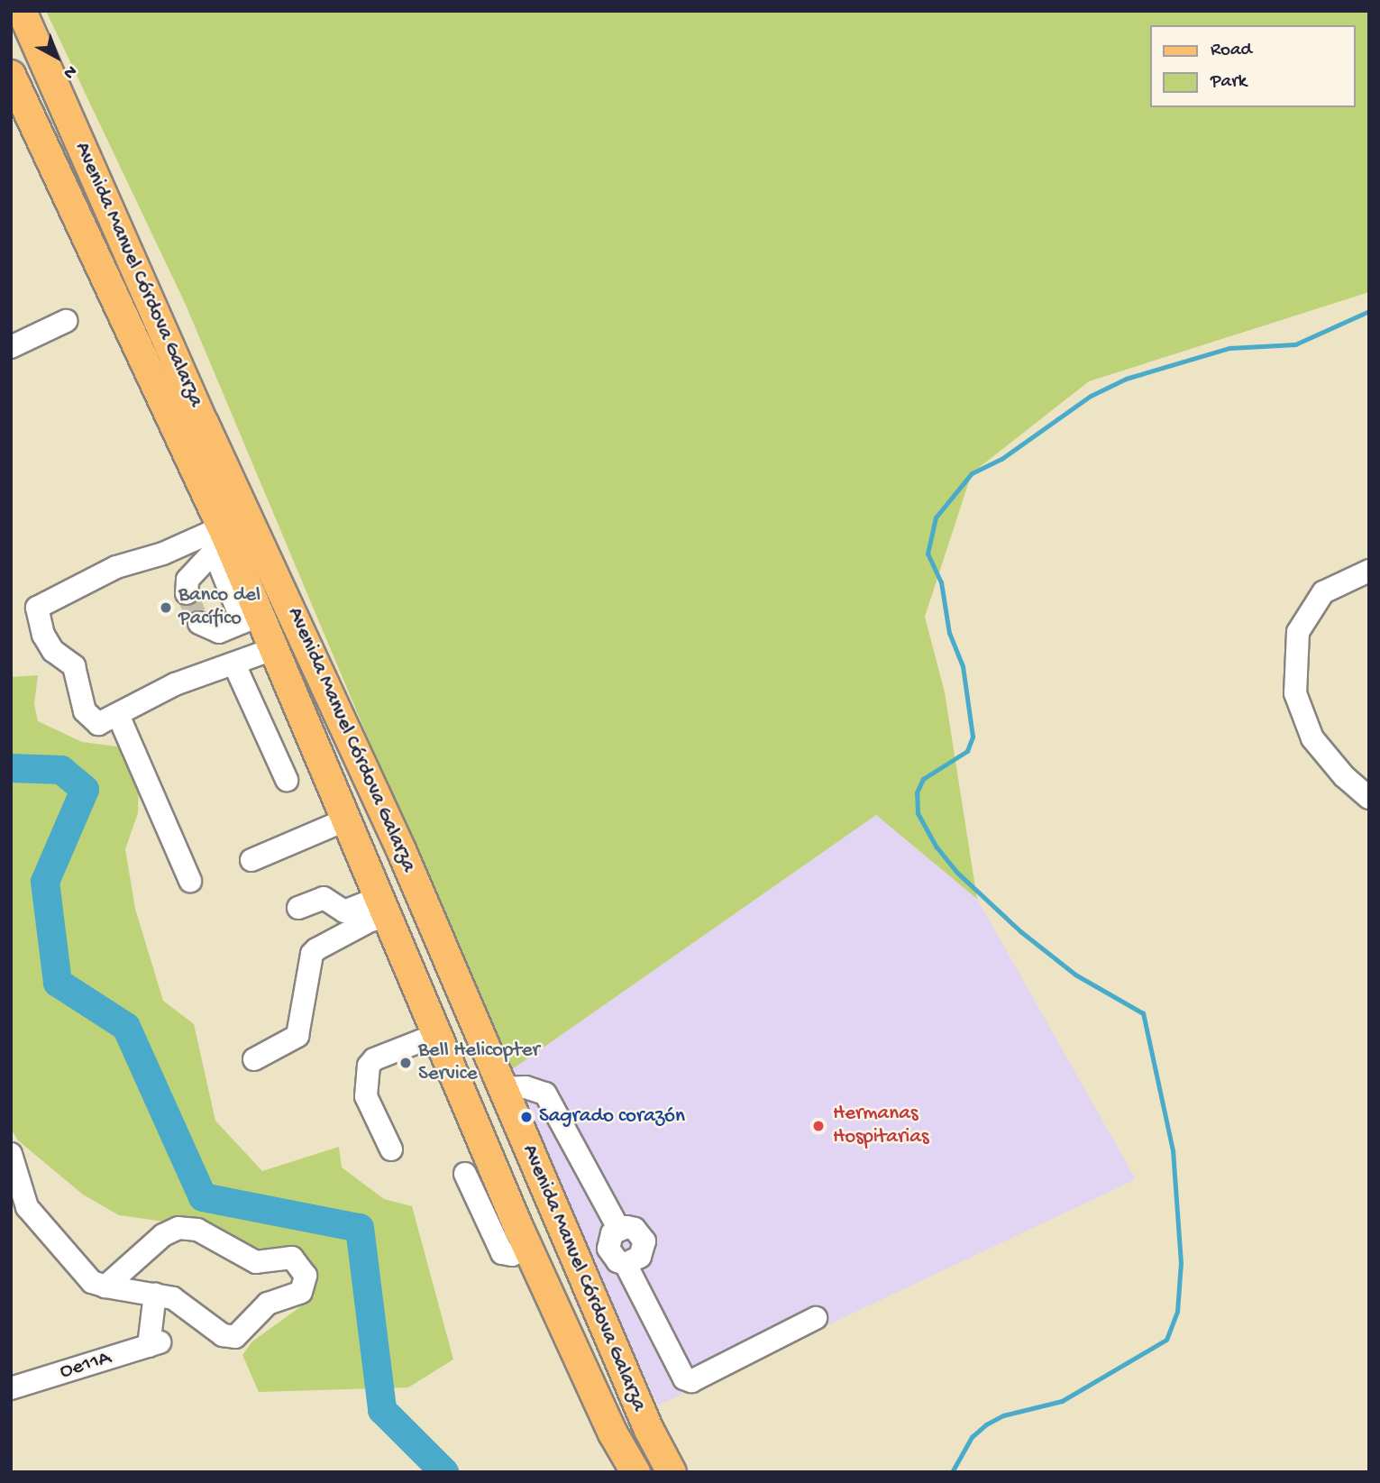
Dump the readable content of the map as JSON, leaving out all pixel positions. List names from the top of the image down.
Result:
{
  "streets": {
    "main road": ["Avenida Manuel Córdova Galarza"],
    "street": ["Oe11A"]
  },
  "places": [
    "Banco del Pacífico",
    "Bell Helicopter Service",
    "Sagrado corazón",
    "Hermanas Hospitarias"
  ],
  "legend": ["Road", "Park"],
  "north": "bottom right"
}
